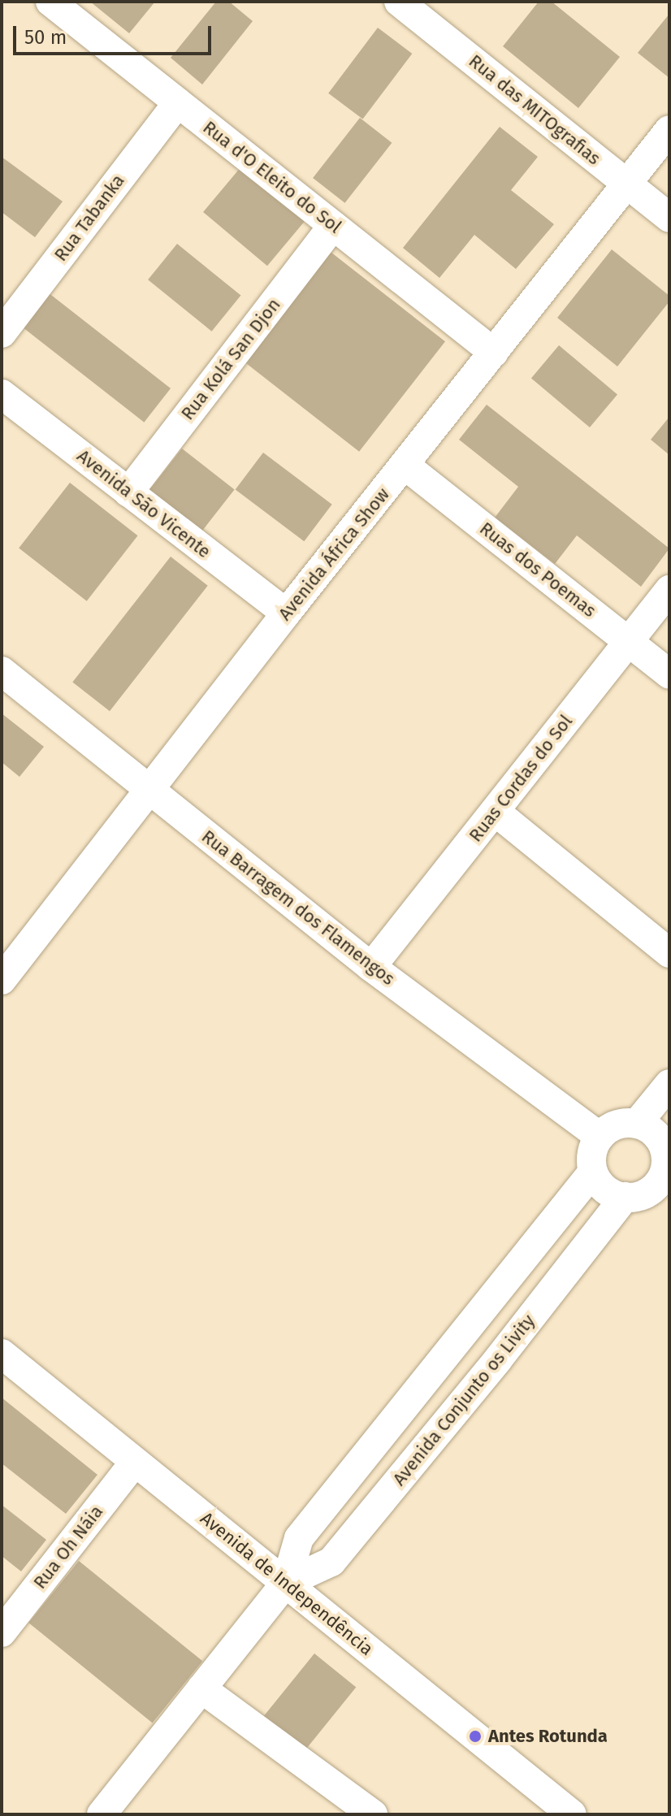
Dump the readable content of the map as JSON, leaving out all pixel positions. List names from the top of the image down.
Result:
{
  "streets": {
    "street": [
      "Rua das MITOgrafias",
      "Rua d'O Eleito do Sol",
      "Rua Tabanka",
      "Rua Kolá San Djon",
      "Avenida São Vicente",
      "Avenida África Show",
      "Ruas dos Poemas",
      "Ruas Cordas do Sol",
      "Rua Barragem dos Flamengos",
      "Avenida Conjunto os Livity",
      "Rua Oh Náia",
      "Avenida de Independência"
    ]
  },
  "crossings": [
    ["Rua das MITOgrafias", "Avenida África Show"],
    ["Rua d'O Eleito do Sol", "Rua Tabanka"],
    ["Rua d'O Eleito do Sol", "Rua Kolá San Djon"],
    ["Rua d'O Eleito do Sol", "Avenida África Show"],
    ["Rua Kolá San Djon", "Avenida São Vicente"],
    ["Avenida São Vicente", "Avenida África Show"],
    ["Avenida África Show", "Ruas dos Poemas"],
    ["Avenida África Show", "Rua Barragem dos Flamengos"],
    ["Ruas dos Poemas", "Ruas Cordas do Sol"],
    ["Ruas Cordas do Sol", "Rua Barragem dos Flamengos"],
    ["Rua Barragem dos Flamengos", "Avenida Conjunto os Livity"],
    ["Avenida Conjunto os Livity", "Avenida de Independência"],
    ["Rua Oh Náia", "Avenida de Independência"]
  ],
  "places": ["Antes Rotunda"],
  "scale_bar": "50 m"
}
